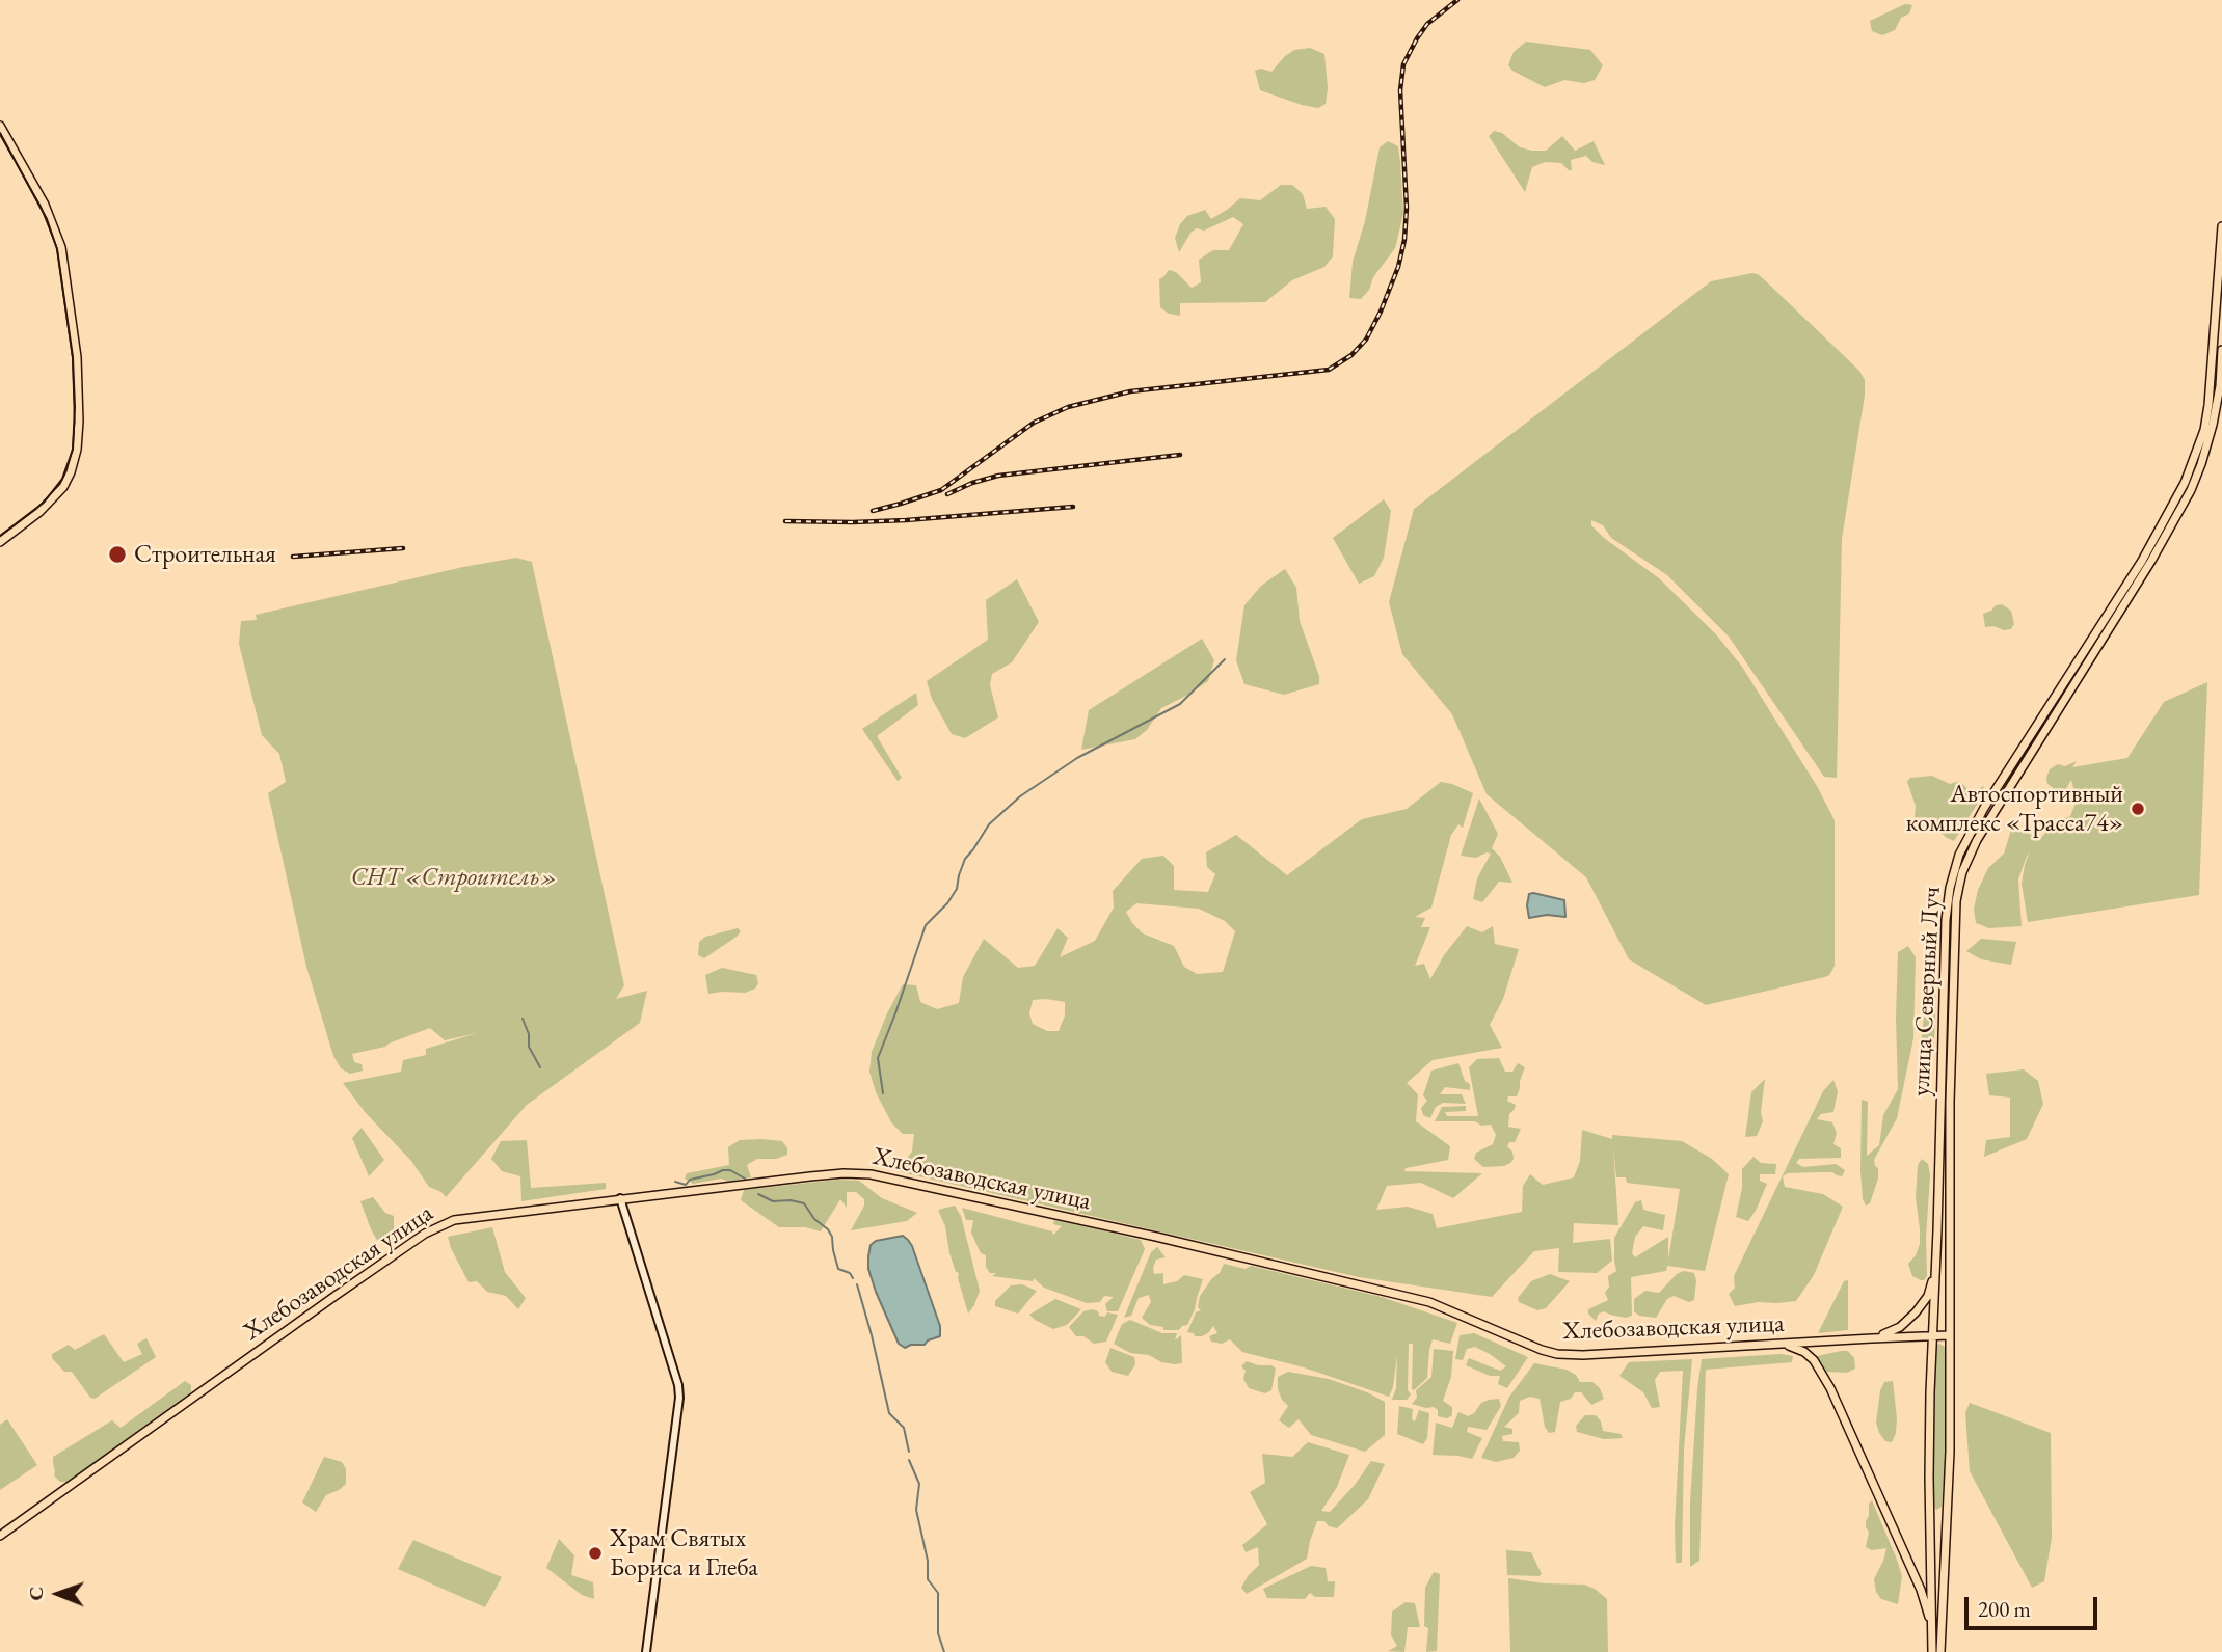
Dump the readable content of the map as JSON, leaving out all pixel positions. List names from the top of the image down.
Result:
{
  "streets": {
    "main road": ["улица Северный Луч", "Хлебозаводская улица"]
  },
  "crossings": [
    ["улица Северный Луч", "Хлебозаводская улица"]
  ],
  "parks": ["СНТ «Строитель»"],
  "places": ["Строительная", "Автоспортивный комплекс «Трасса74»", "Храм Святых Бориса и Глеба"],
  "scale_bar": "200 m",
  "north": "left"
}
